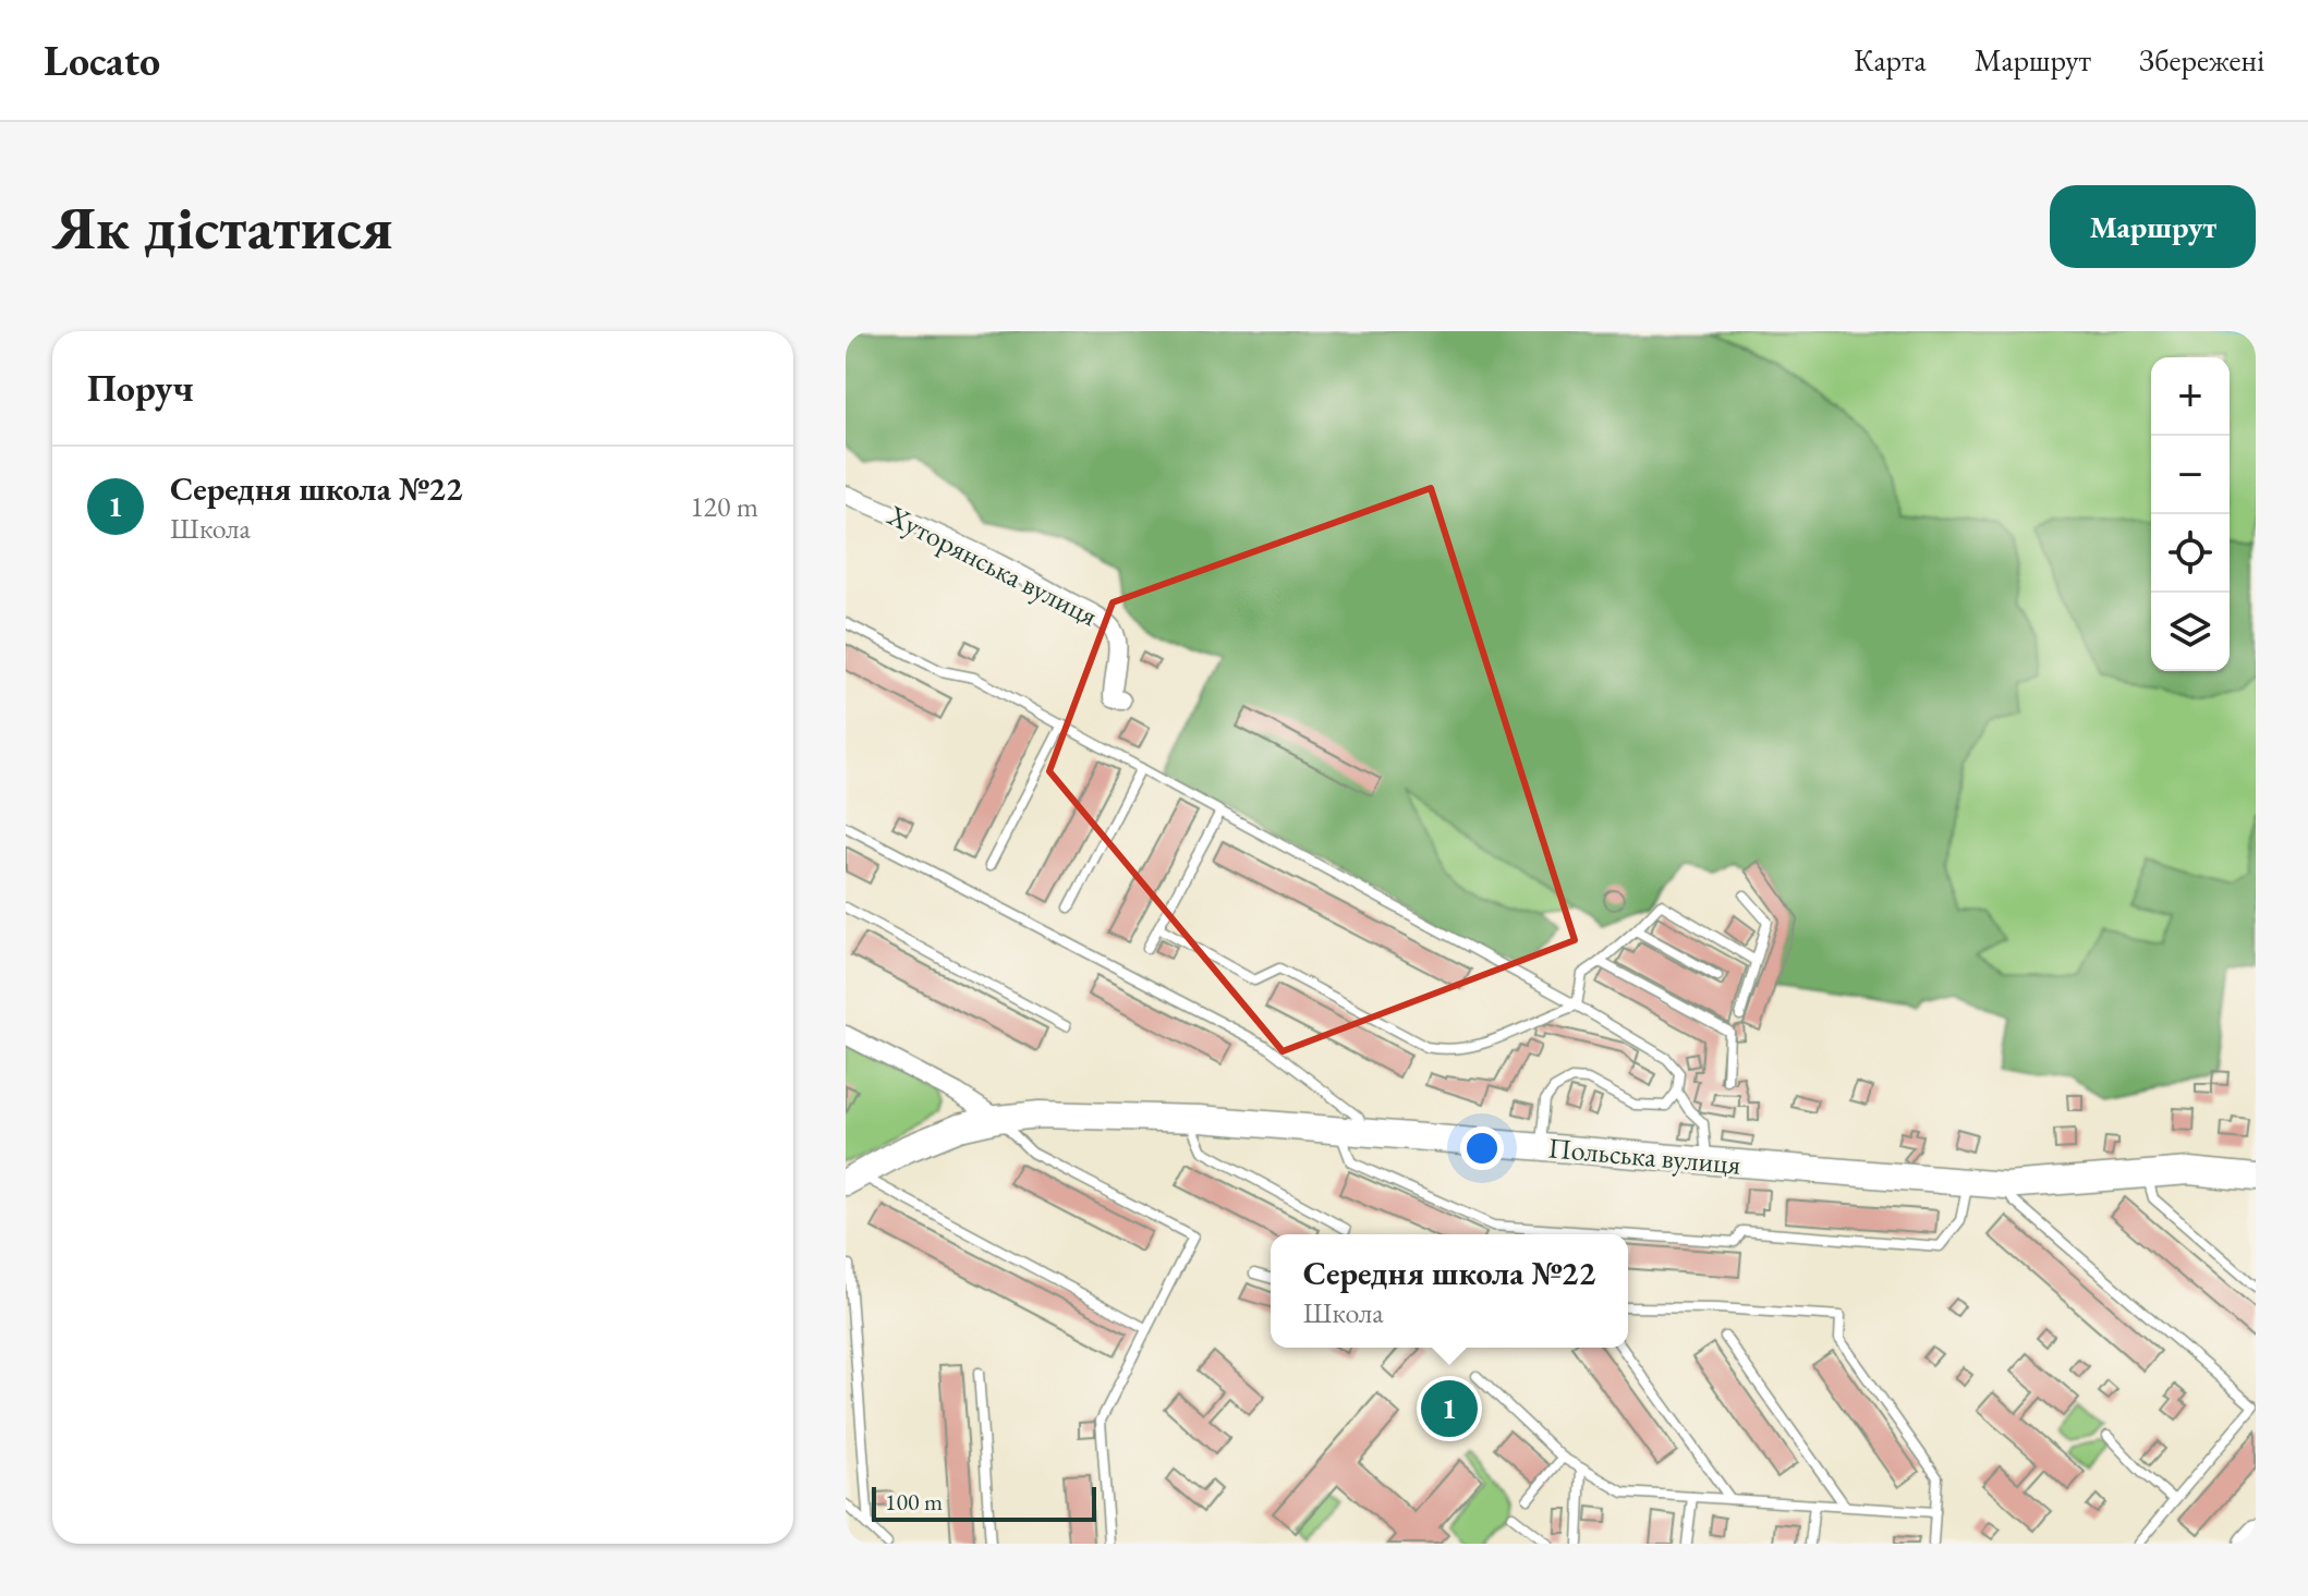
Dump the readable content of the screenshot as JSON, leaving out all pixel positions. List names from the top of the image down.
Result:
{
  "streets": {
    "street": ["Хуторянська вулиця", "Польська вулиця"]
  },
  "scale_bar": "100 m",
  "page": {
    "header": "Locato",
    "nav": ["Карта", "Маршрут", "Збережені"],
    "buttons": "Маршрут",
    "title": "Як дістатися",
    "heading": "Поруч",
    "map_buttons": ["+", "−"],
    "list": [
      {
        "mark": "1",
        "name": "Середня школа №22",
        "note": "Школа",
        "value": "120 m"
      }
    ],
    "popup": ["Середня школа №22", "Школа"],
    "pins": "1",
    "scale": "100 m"
  }
}
